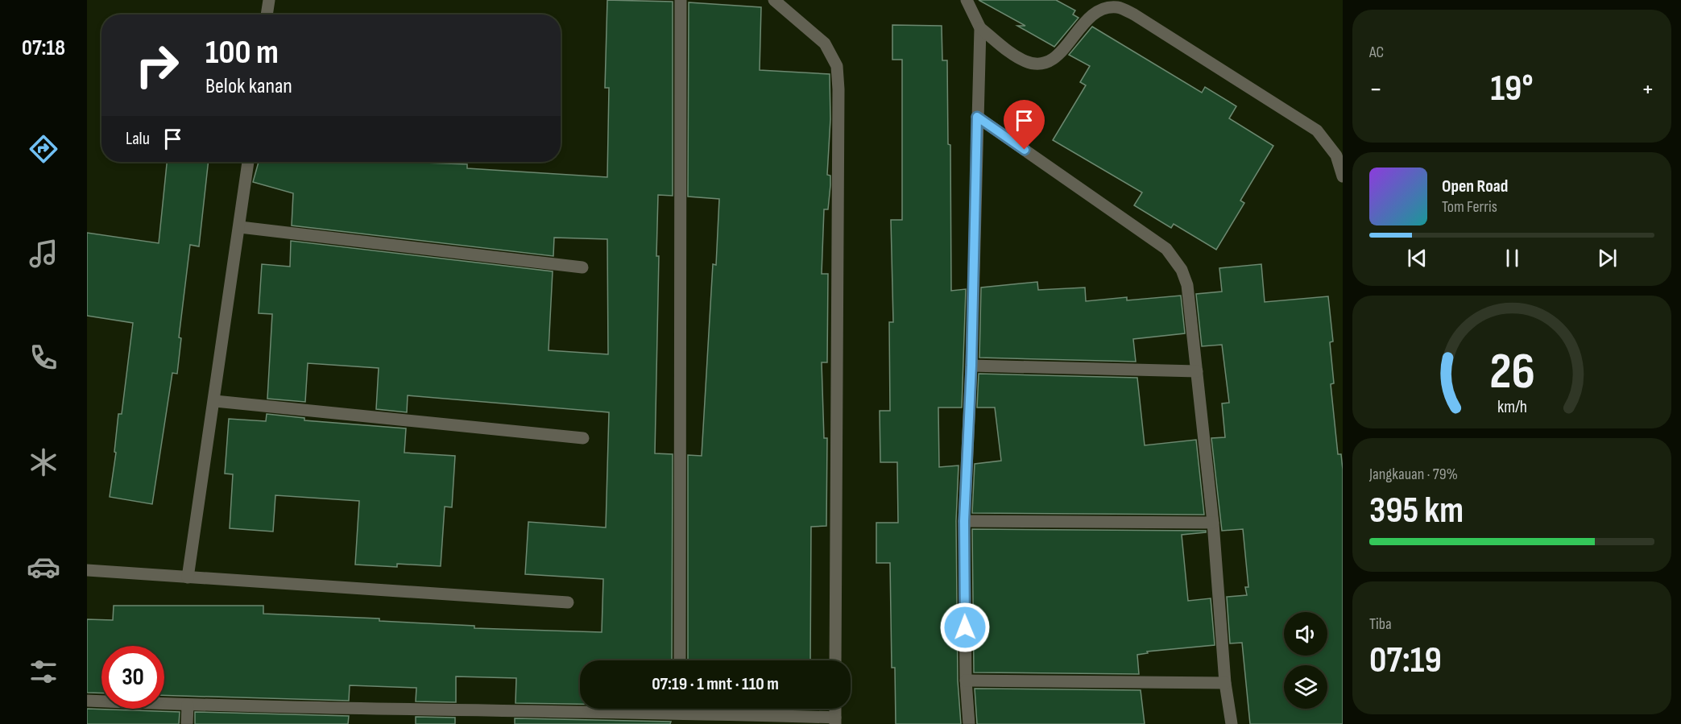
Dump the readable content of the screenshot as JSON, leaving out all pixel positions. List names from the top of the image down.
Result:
{
  "page": {
    "tabs": "07:18",
    "tile": [
      "AC",
      ["Jangkauan · 79%", "395 km"],
      ["Tiba", "07:19"]
    ],
    "turn": ["100 m", "Belok kanan"],
    "heat": ["−", "19°", "+"],
    "then": "Lalu",
    "song": ["Open Road", "Tom Ferris"],
    "limit": "30",
    "trip": "07:19 · 1 mnt · 110 m",
    "gauge": ["26", "km/h"]
  }
}
